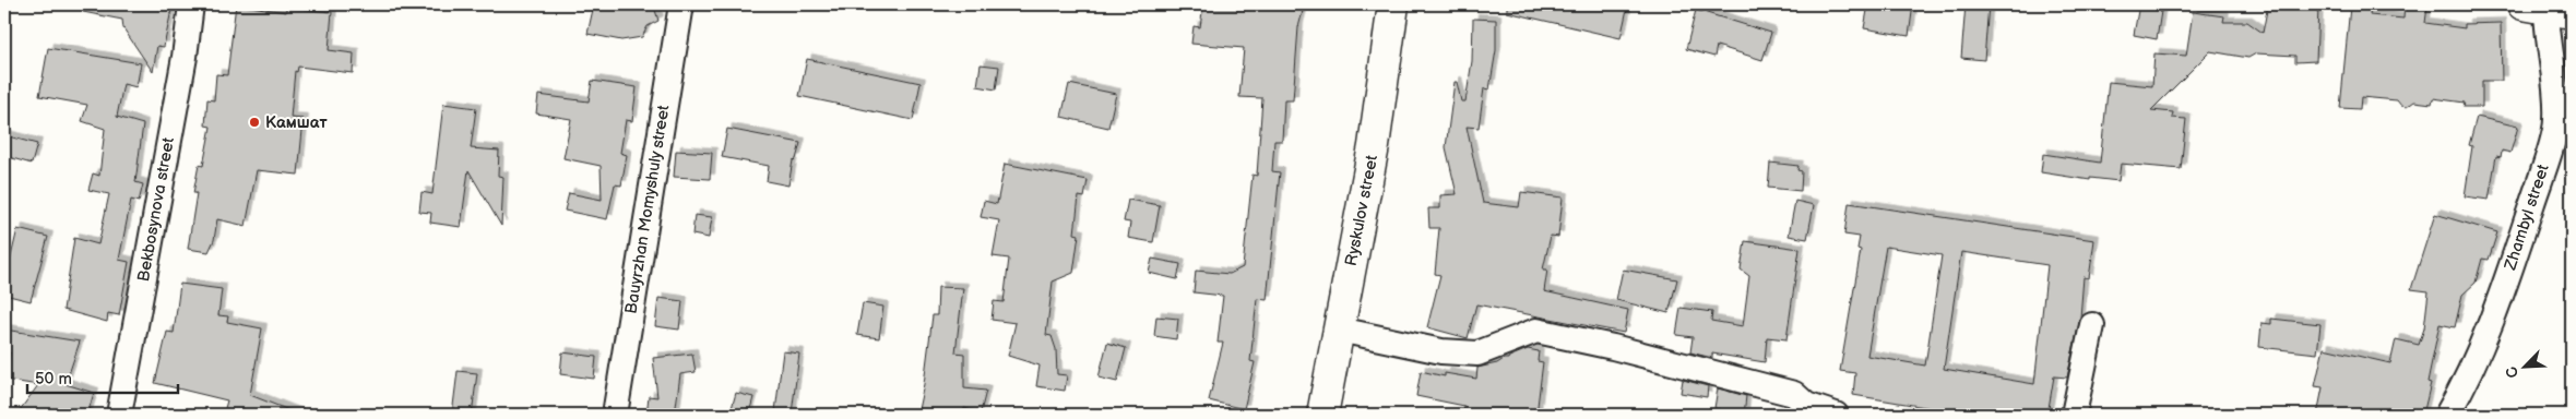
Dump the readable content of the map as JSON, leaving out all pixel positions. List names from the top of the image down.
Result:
{
  "streets": {
    "main road": ["Ryskulov street"],
    "street": ["Bekbosynova street", "Bauyrzhan Momyshuly street", "Zhambyl street"]
  },
  "places": ["Камшат"],
  "scale_bar": "50 m",
  "north": "bottom left"
}
